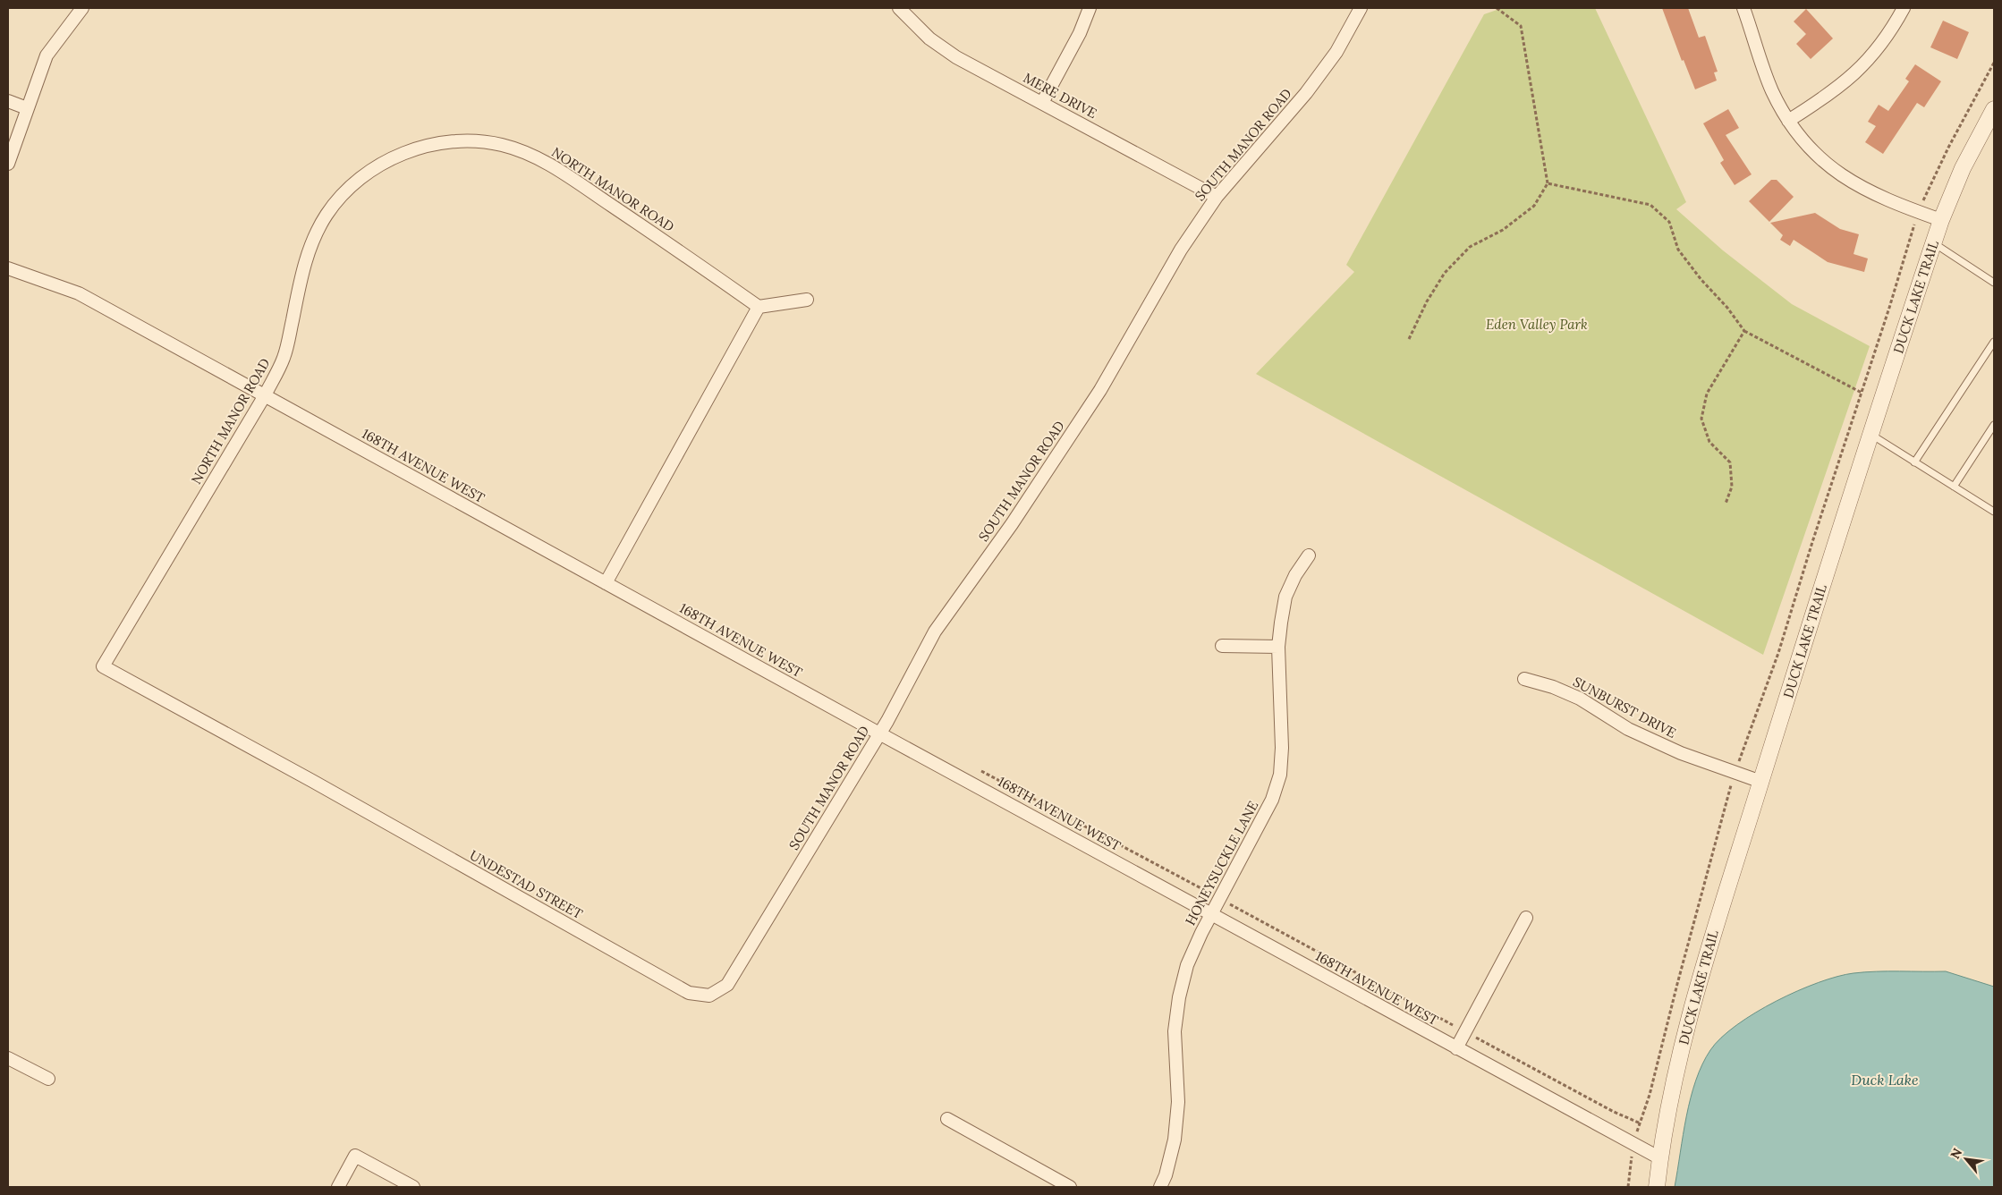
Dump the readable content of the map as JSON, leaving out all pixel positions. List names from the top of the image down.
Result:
{
  "streets": {
    "street": [
      "MERE DRIVE",
      "SOUTH MANOR ROAD",
      "NORTH MANOR ROAD",
      "DUCK LAKE TRAIL",
      "168TH AVENUE WEST",
      "SUNBURST DRIVE",
      "HONEYSUCKLE LANE",
      "UNDESTAD STREET"
    ]
  },
  "crossings": [
    ["MERE DRIVE", "SOUTH MANOR ROAD"],
    ["SOUTH MANOR ROAD", "168TH AVENUE WEST"],
    ["SOUTH MANOR ROAD", "UNDESTAD STREET"],
    ["NORTH MANOR ROAD", "168TH AVENUE WEST"],
    ["NORTH MANOR ROAD", "UNDESTAD STREET"],
    ["DUCK LAKE TRAIL", "168TH AVENUE WEST"],
    ["DUCK LAKE TRAIL", "SUNBURST DRIVE"],
    ["168TH AVENUE WEST", "HONEYSUCKLE LANE"]
  ],
  "water": ["Duck Lake"],
  "parks": ["Eden Valley Park"],
  "north": "top left"
}
